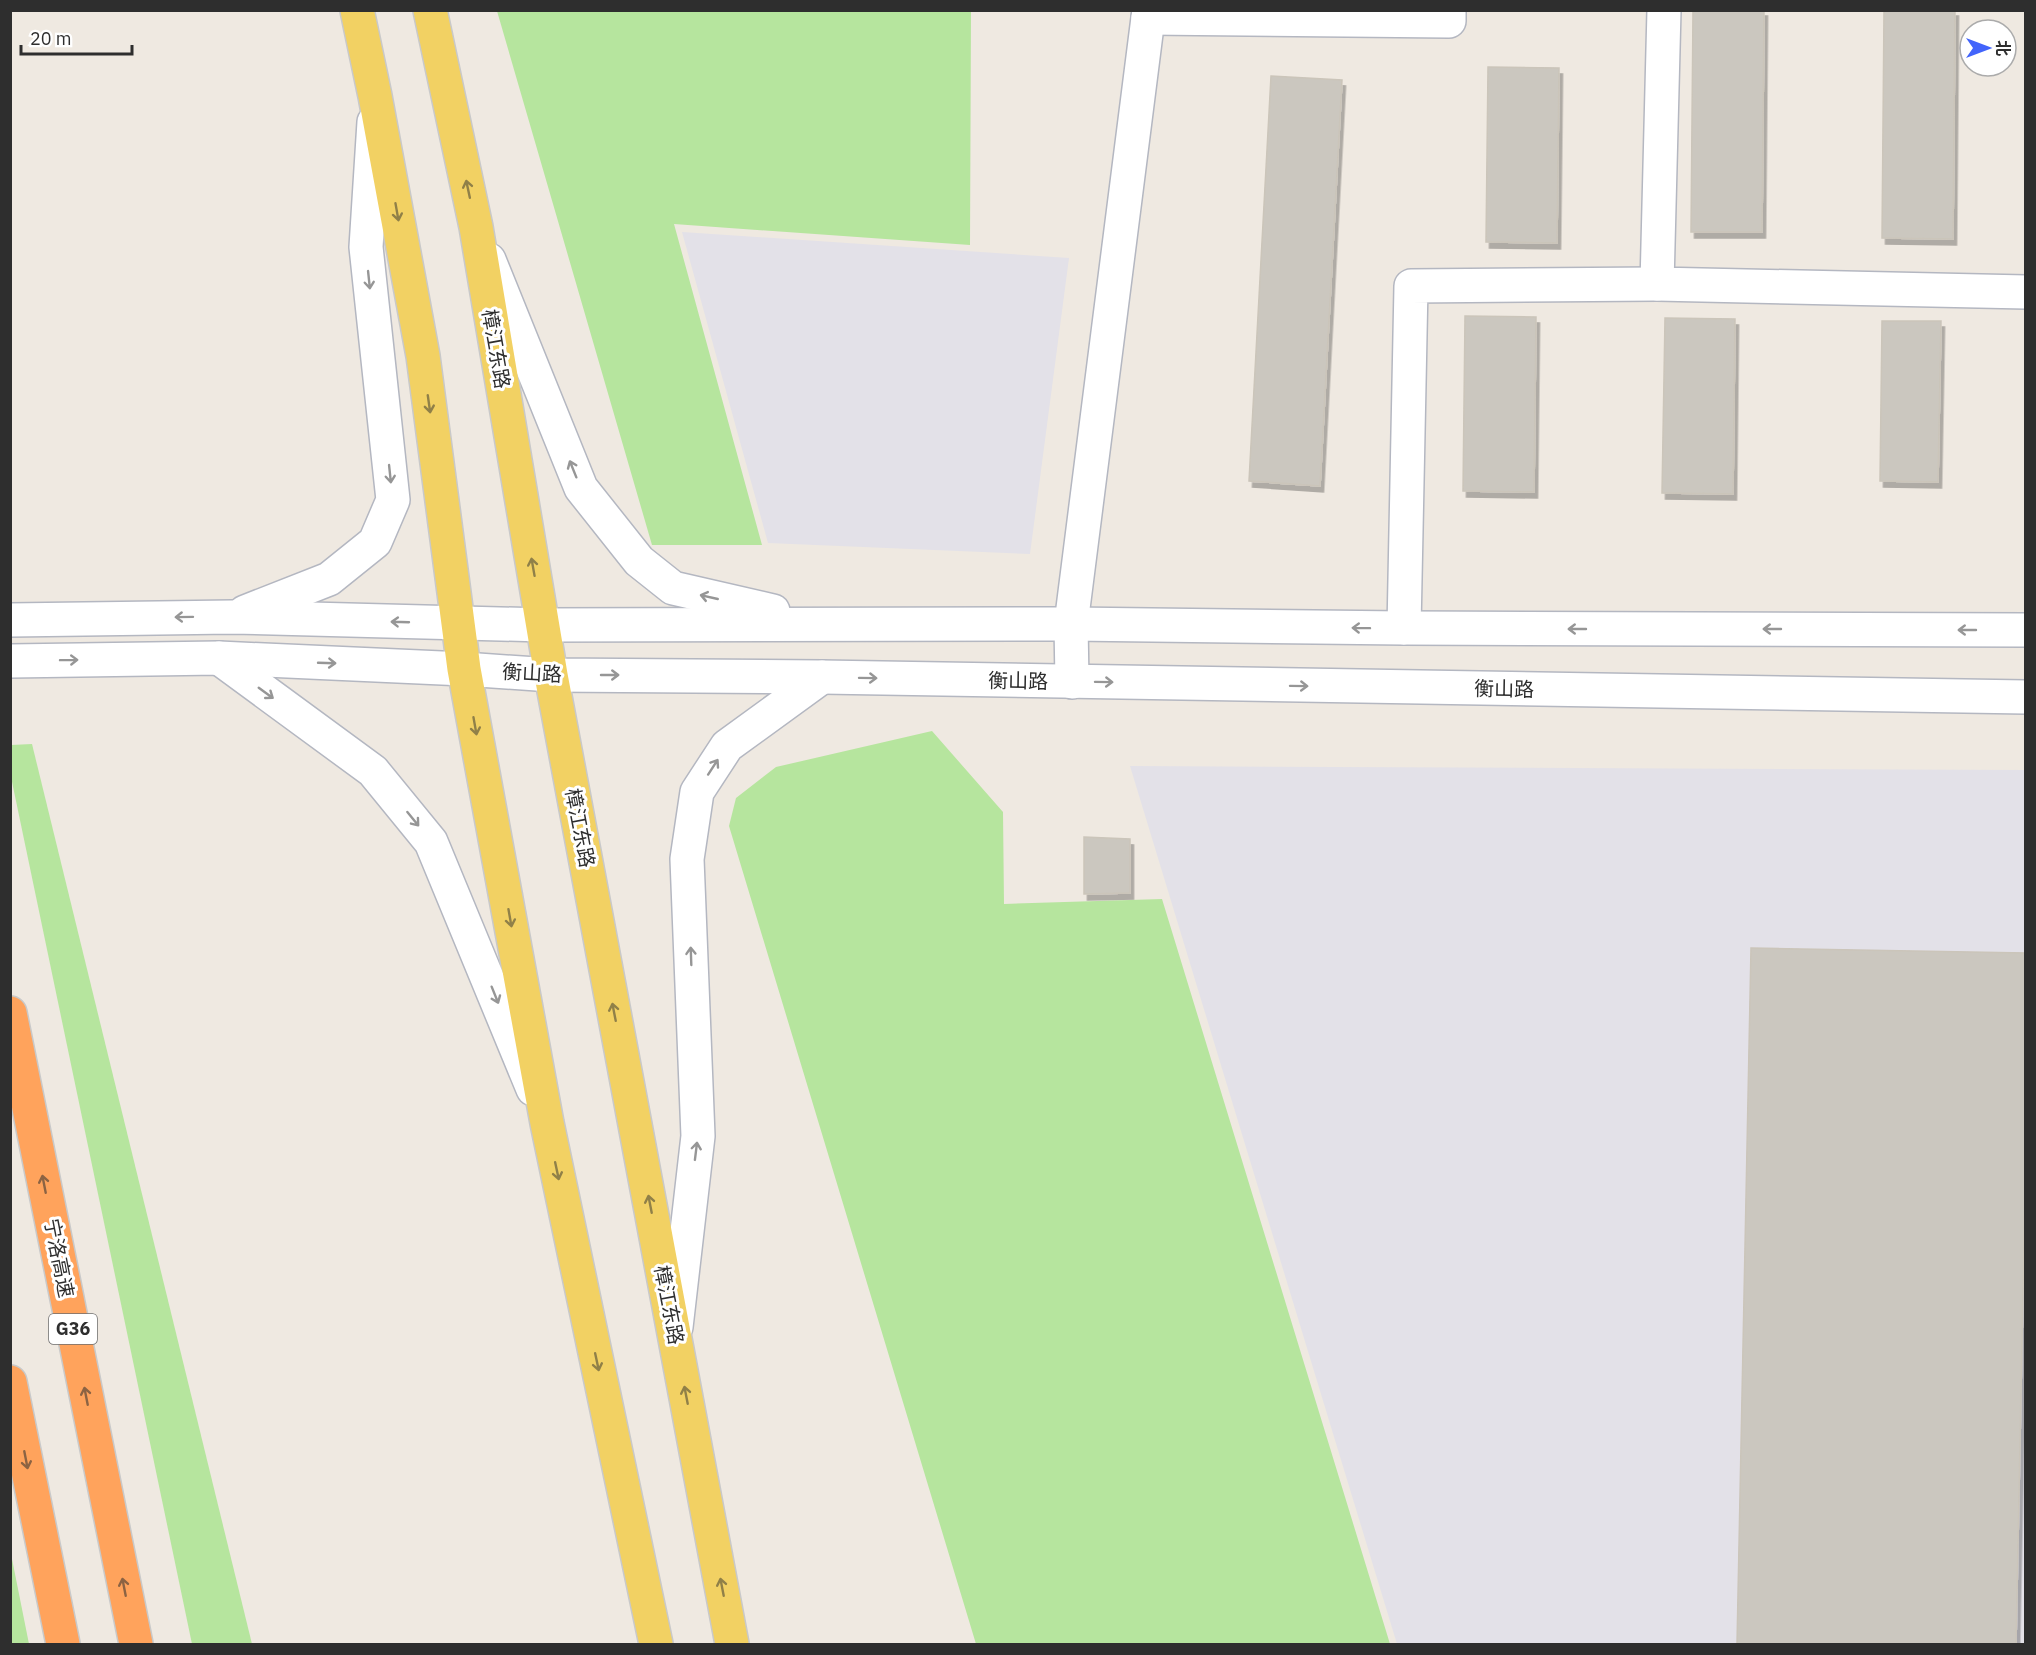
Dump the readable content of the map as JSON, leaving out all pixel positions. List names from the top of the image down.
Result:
{
  "streets": {
    "highway": ["宁洛高速", "G36"],
    "main road": ["樟江东路"],
    "street": ["衡山路"]
  },
  "crossings": [
    ["樟江东路", "衡山路"]
  ],
  "scale_bar": "20 m",
  "north": "right"
}
